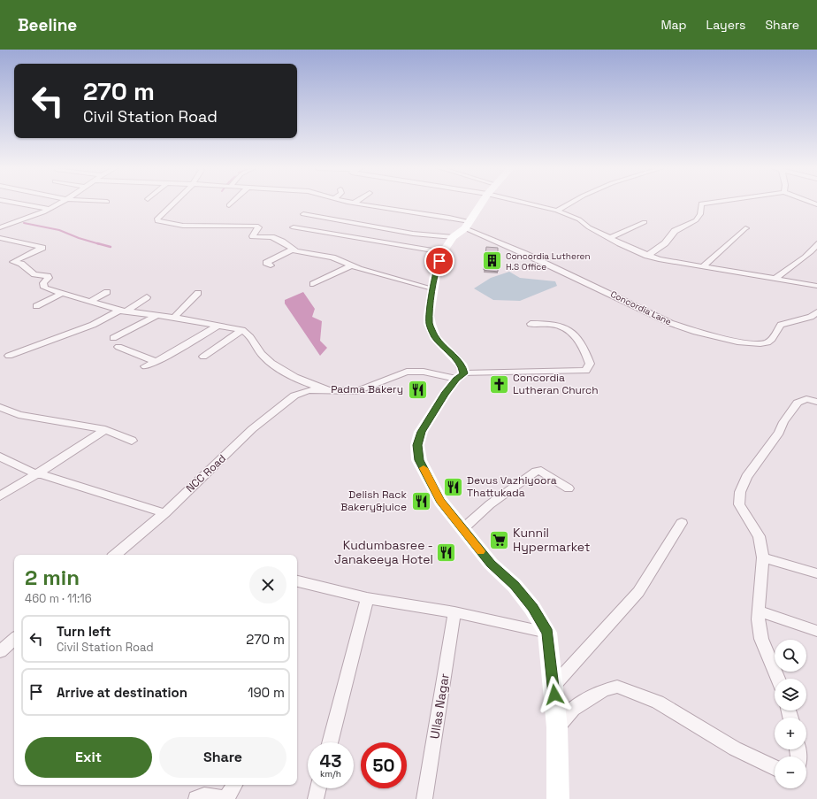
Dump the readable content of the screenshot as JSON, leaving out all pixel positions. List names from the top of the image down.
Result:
{
  "streets": {
    "street": ["Concordia Lane", "NCC Road", "Ullas Nagar"]
  },
  "places": {
    "building": ["Concordia Lutheren H.S Office"],
    "church": ["Concordia Lutheran Church"],
    "restaurant": [
      "Padma Bakery",
      "Devus Vazhiyoora Thattukada",
      "Delish Rack Bakery&juice",
      "Kudumbasree - Janakeeya Hotel"
    ],
    "supermarket": ["Kunnil Hypermarket"]
  },
  "page": {
    "header": "Beeline",
    "nav": ["Map", "Layers", "Share"],
    "turn": ["270 m", "Civil Station Road"],
    "heading": ["2 min", "460 m · 11:16"],
    "list": [
      {
        "name": "Turn left",
        "note": "Civil Station Road",
        "value": "270 m"
      },
      {
        "name": "Arrive at destination",
        "value": "190 m"
      }
    ],
    "map_buttons": ["+", "−"],
    "buttons": ["Exit", "Share"],
    "speed": "43 km/h",
    "limit": "50"
  }
}
